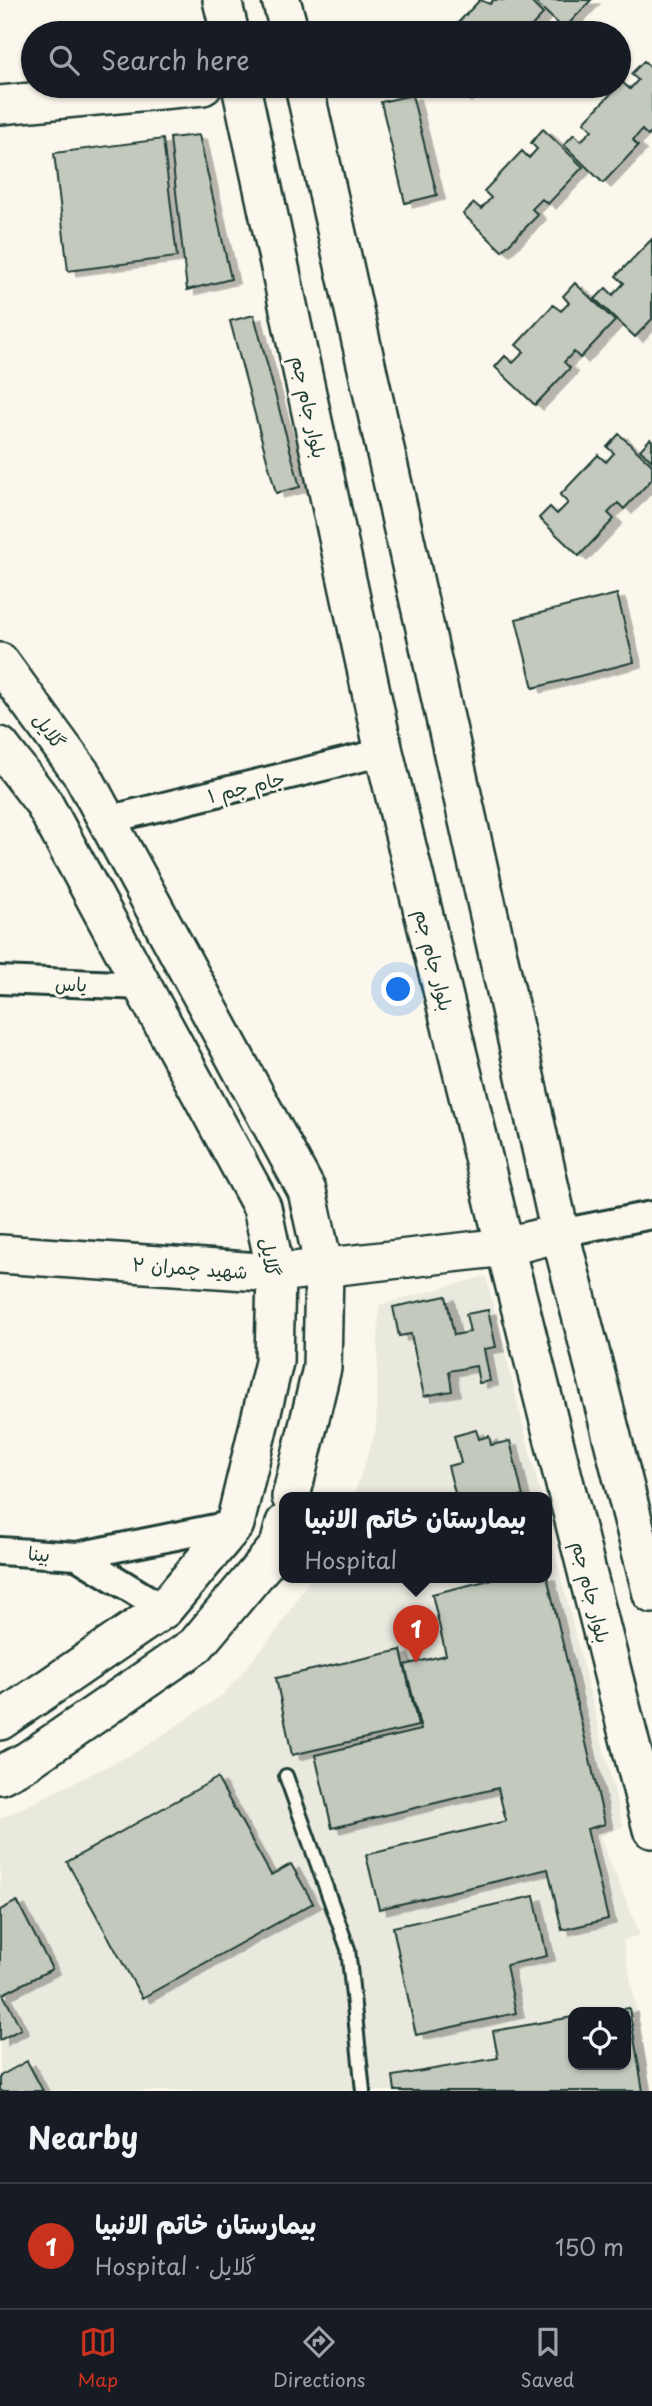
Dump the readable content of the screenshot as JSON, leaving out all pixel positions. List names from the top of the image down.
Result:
{
  "streets": {
    "main road": ["بلوار جام جم", "گلایل", "شهید چمران ۲"],
    "street": ["جام جم ۱", "یاس", "بینا"]
  },
  "crossings": [
    ["بلوار جام جم", "جام جم ۱"],
    ["بلوار جام جم", "شهید چمران ۲"],
    ["گلایل", "جام جم ۱"],
    ["گلایل", "یاس"],
    ["گلایل", "شهید چمران ۲"]
  ],
  "page": {
    "search": "Search here",
    "popup": ["بیمارستان خاتم الانبیا", "Hospital"],
    "pins": "1",
    "heading": "Nearby",
    "list": [
      {
        "mark": "1",
        "name": "بیمارستان خاتم الانبیا",
        "note": "Hospital · گلایل",
        "value": "150 m"
      }
    ],
    "nav": ["Map", "Directions", "Saved"]
  }
}
